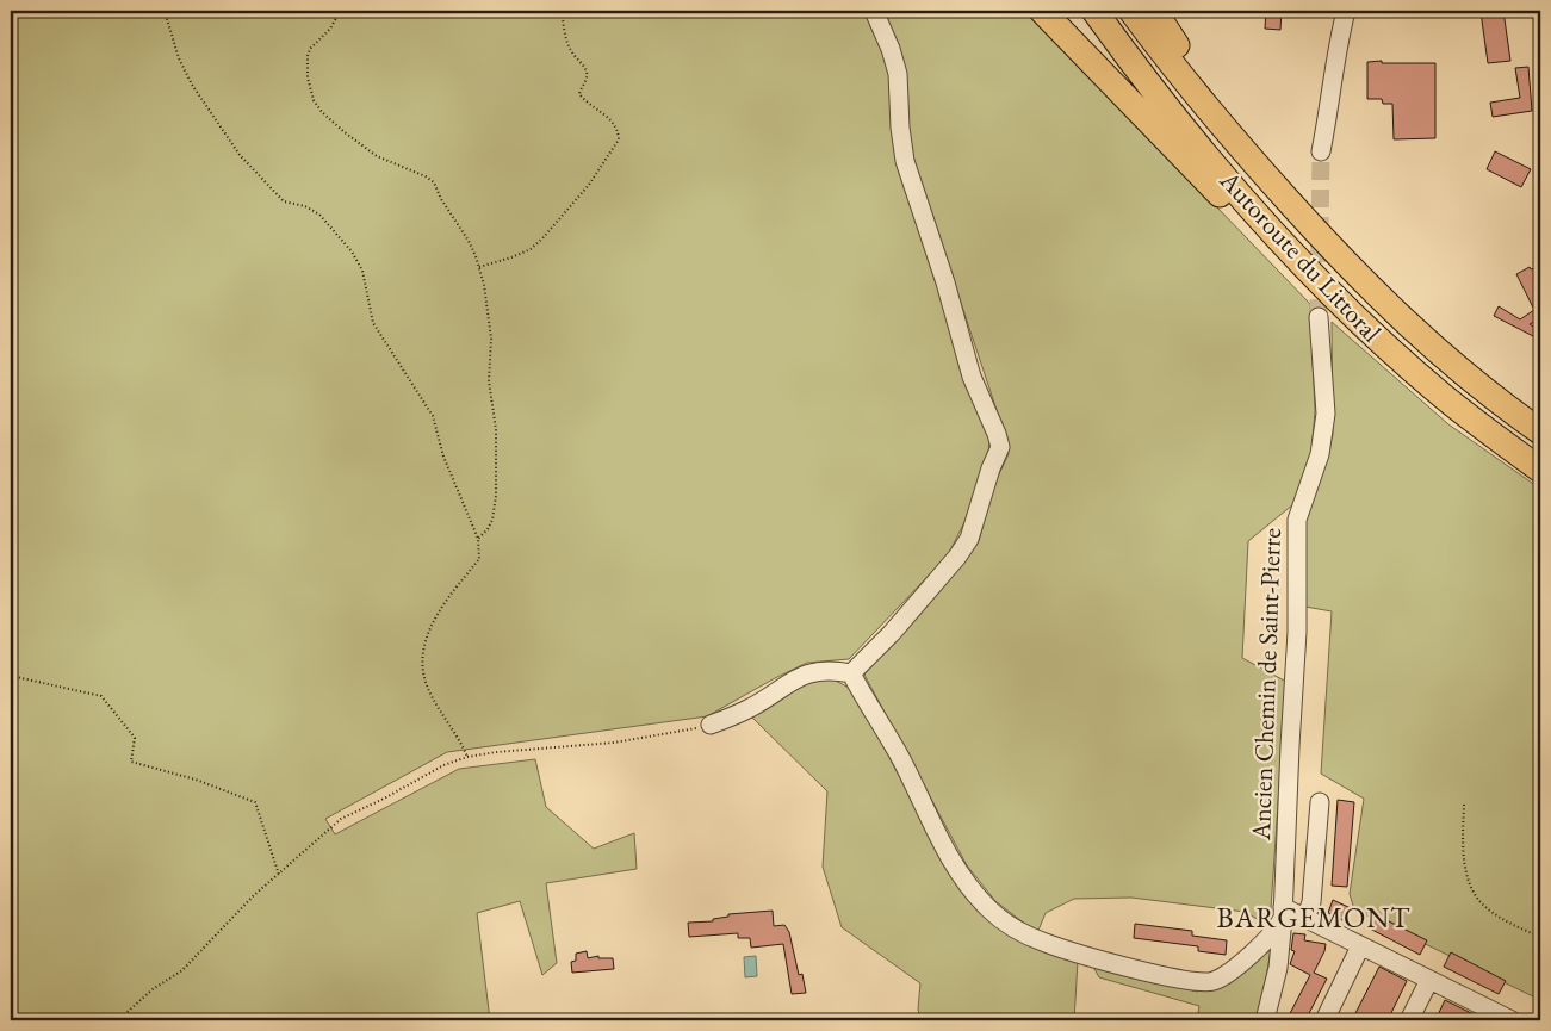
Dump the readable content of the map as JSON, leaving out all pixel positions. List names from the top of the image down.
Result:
{
  "streets": {
    "highway": ["Autoroute du Littoral"],
    "street": ["Ancien Chemin de Saint-Pierre"]
  },
  "districts": ["BARGEMONT"]
}
